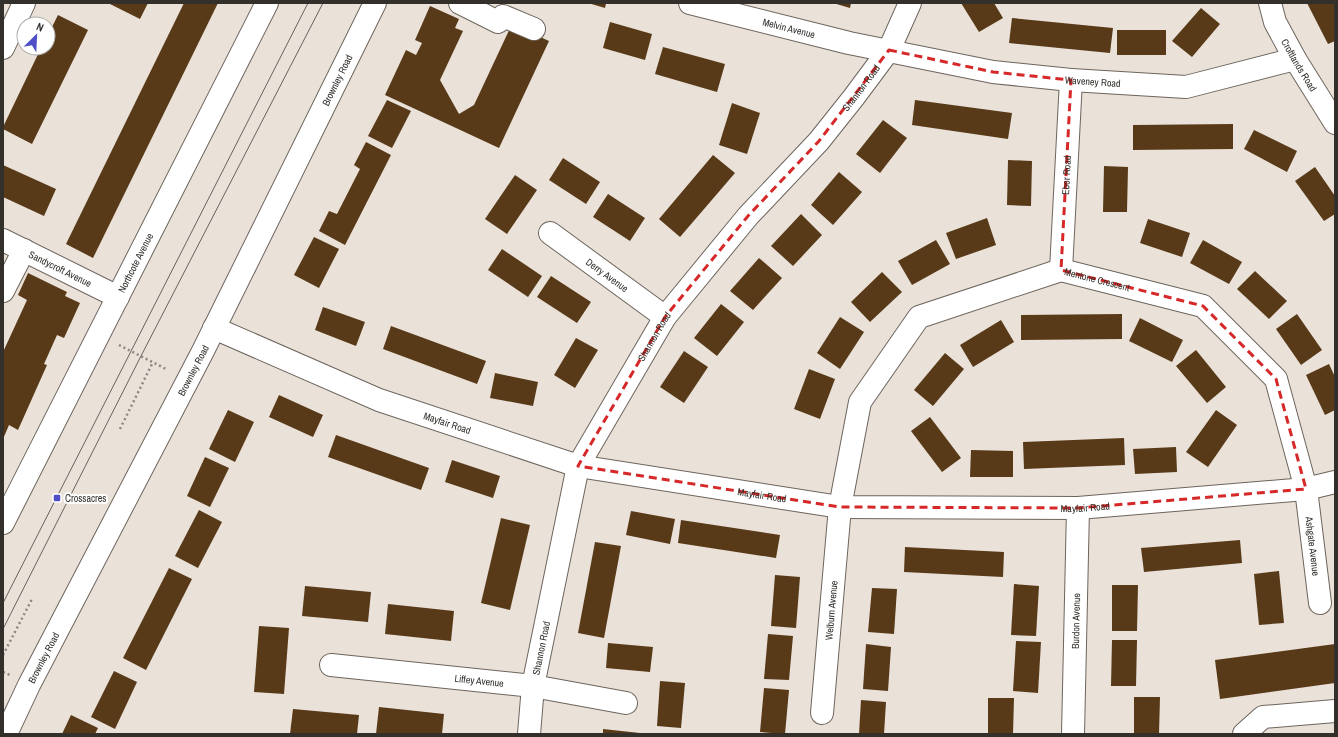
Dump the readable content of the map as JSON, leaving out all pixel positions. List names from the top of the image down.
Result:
{
  "streets": {
    "street": [
      "Melvin Avenue",
      "Croftlands Road",
      "Brownley Road",
      "Waveney Road",
      "Shannon Road",
      "Ebor Road",
      "Northcote Avenue",
      "Sandycroft Avenue",
      "Derry Avenue",
      "Mentone Crescent",
      "Mayfair Road",
      "Ashgate Avenue",
      "Welburn Avenue",
      "Burdon Avenue",
      "Liffey Avenue"
    ]
  },
  "crossings": [
    ["Melvin Avenue", "Waveney Road"],
    ["Melvin Avenue", "Shannon Road"],
    ["Croftlands Road", "Waveney Road"],
    ["Brownley Road", "Mayfair Road"],
    ["Waveney Road", "Shannon Road"],
    ["Waveney Road", "Ebor Road"],
    ["Shannon Road", "Derry Avenue"],
    ["Shannon Road", "Mayfair Road"],
    ["Shannon Road", "Liffey Avenue"],
    ["Ebor Road", "Mentone Crescent"],
    ["Northcote Avenue", "Sandycroft Avenue"],
    ["Mentone Crescent", "Mayfair Road"],
    ["Mentone Crescent", "Ashgate Avenue"],
    ["Mentone Crescent", "Welburn Avenue"],
    ["Mayfair Road", "Ashgate Avenue"],
    ["Mayfair Road", "Welburn Avenue"],
    ["Mayfair Road", "Burdon Avenue"]
  ],
  "places": {
    "transit": ["Crossacres"]
  },
  "north": "top right"
}
